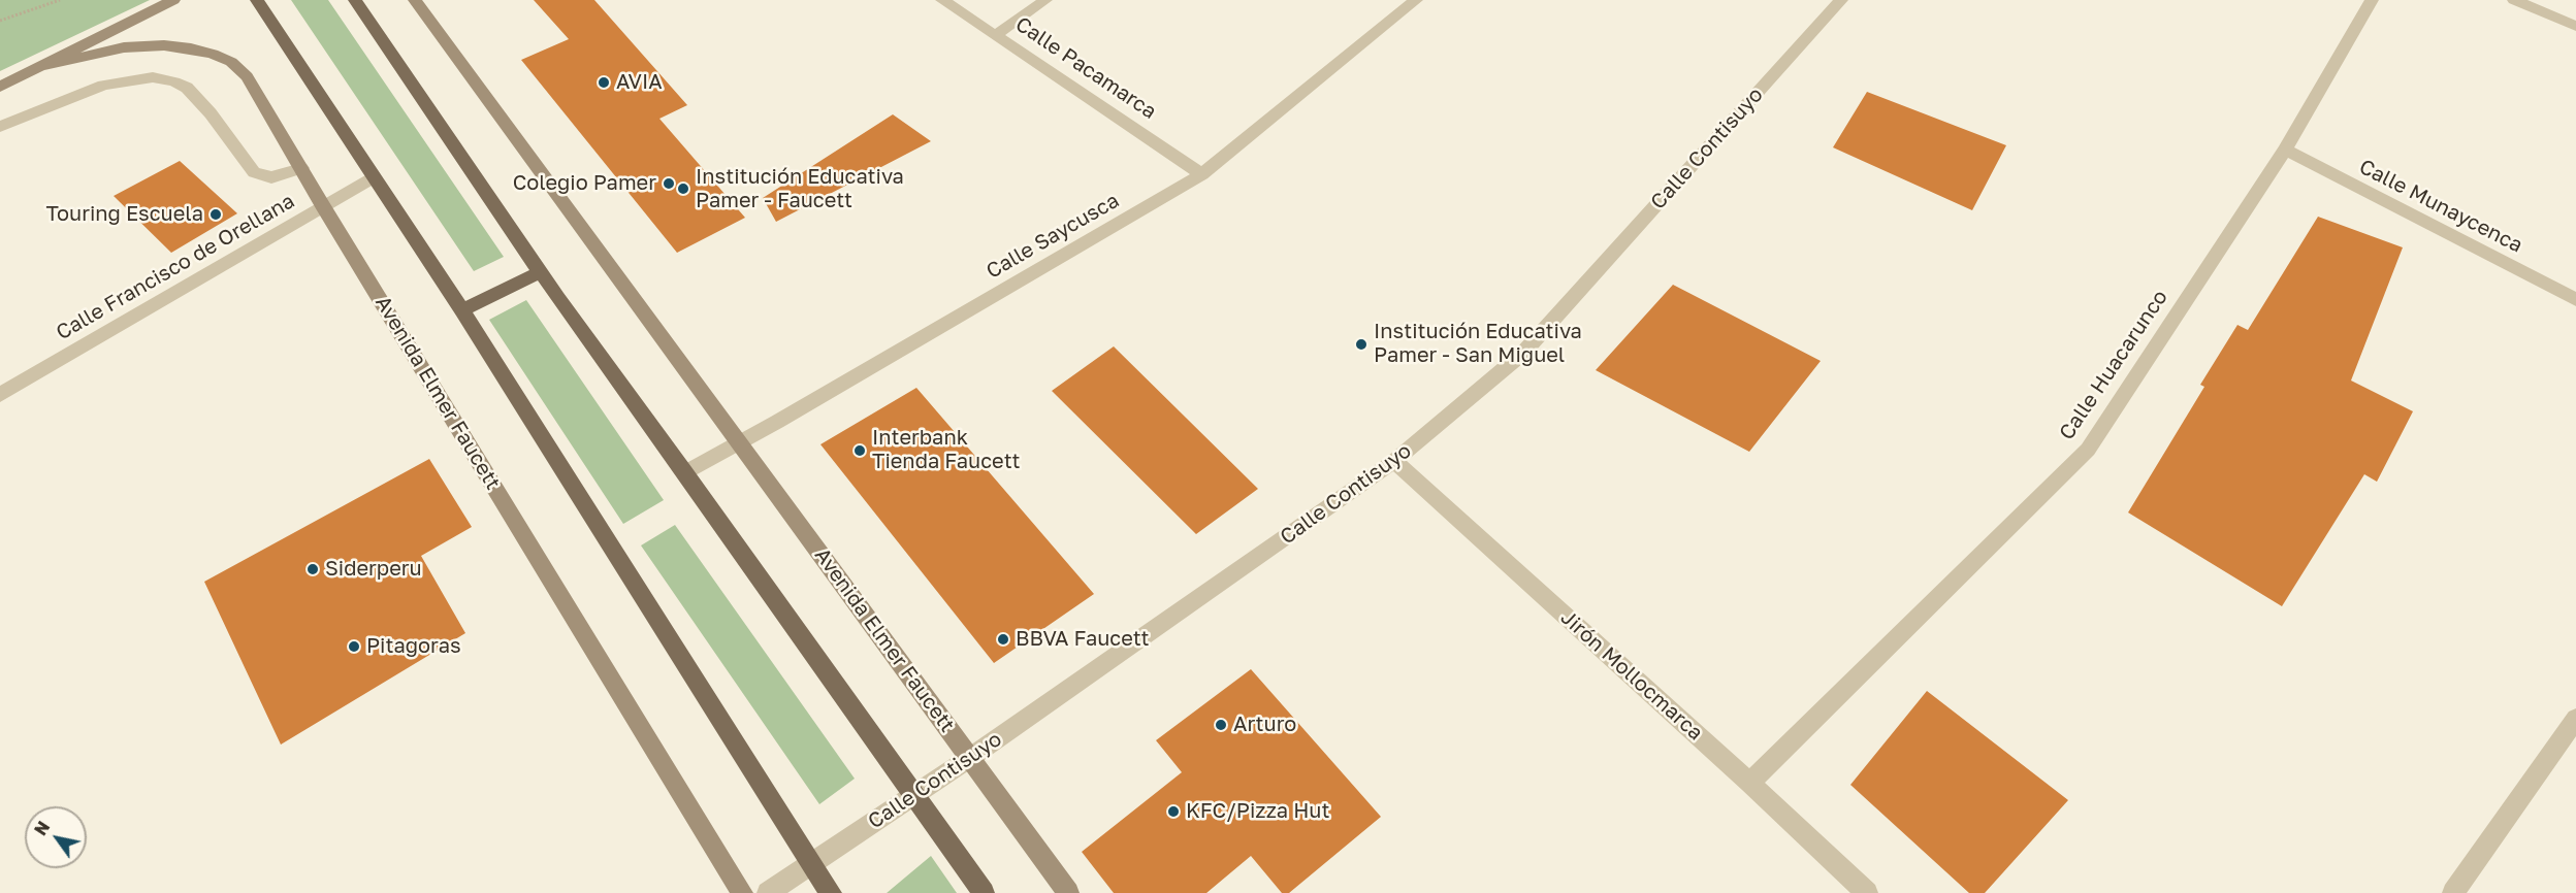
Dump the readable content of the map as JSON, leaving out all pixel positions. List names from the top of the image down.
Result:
{
  "streets": {
    "main road": ["Avenida Elmer Faucett"],
    "street": [
      "Calle Pacamarca",
      "Calle Contisuyo",
      "Calle Munaycenca",
      "Calle Saycusca",
      "Calle Francisco de Orellana",
      "Calle Huacarunco",
      "Jirón Mollocmarca"
    ]
  },
  "crossings": [
    ["Calle Pacamarca", "Calle Saycusca"],
    ["Calle Contisuyo", "Avenida Elmer Faucett"],
    ["Calle Contisuyo", "Jirón Mollocmarca"],
    ["Calle Munaycenca", "Calle Huacarunco"],
    ["Calle Saycusca", "Avenida Elmer Faucett"],
    ["Calle Francisco de Orellana", "Avenida Elmer Faucett"],
    ["Calle Huacarunco", "Jirón Mollocmarca"]
  ],
  "places": [
    "AVIA",
    "Colegio Pamer",
    "Institución Educativa Pamer - Faucett",
    "Touring Escuela",
    "Institución Educativa Pamer - San Miguel",
    "Interbank Tienda Faucett",
    "Siderperu",
    "BBVA Faucett",
    "Pitagoras",
    "Arturo",
    "KFC/Pizza Hut"
  ],
  "north": "top left"
}
